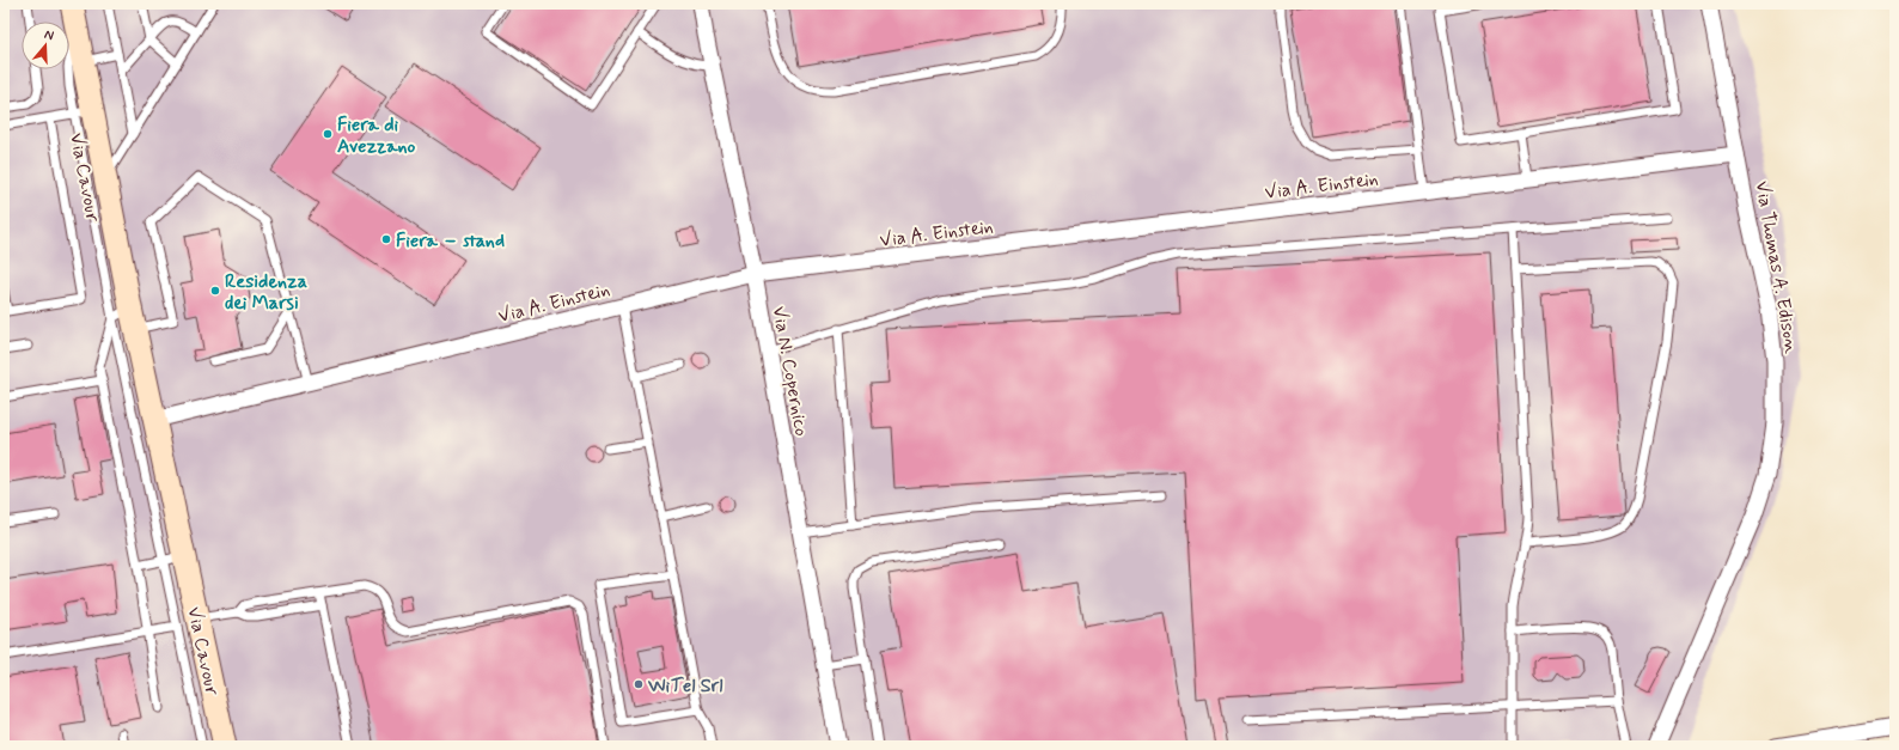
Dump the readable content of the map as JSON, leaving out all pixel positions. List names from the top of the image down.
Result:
{
  "streets": {
    "main road": ["Via Cavour"],
    "street": ["Via A. Einstein", "Via Thomas A. Edison", "Via N. Copernico"]
  },
  "crossings": [
    ["Via Cavour", "Via A. Einstein"],
    ["Via A. Einstein", "Via Thomas A. Edison"],
    ["Via A. Einstein", "Via N. Copernico"]
  ],
  "places": [
    "Fiera di Avezzano",
    "Fiera – stand",
    "Residenza dei Marsi",
    "WiTel Srl"
  ],
  "north": "top"
}
